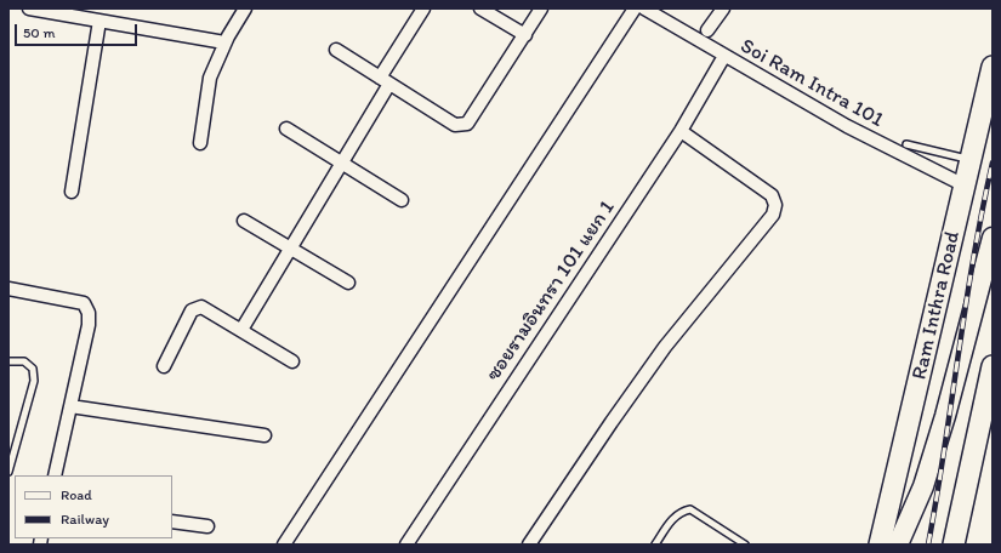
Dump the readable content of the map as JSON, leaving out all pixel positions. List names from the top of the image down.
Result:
{
  "streets": {
    "highway": ["Ram Inthra Road"],
    "street": ["Soi Ram Intra 101", "ซอยรามอินทรา 101 แยก 1"]
  },
  "crossings": [
    ["Soi Ram Intra 101", "ซอยรามอินทรา 101 แยก 1"],
    ["Soi Ram Intra 101", "Ram Inthra Road"]
  ],
  "legend": ["Road", "Railway"],
  "scale_bar": "50 m"
}
